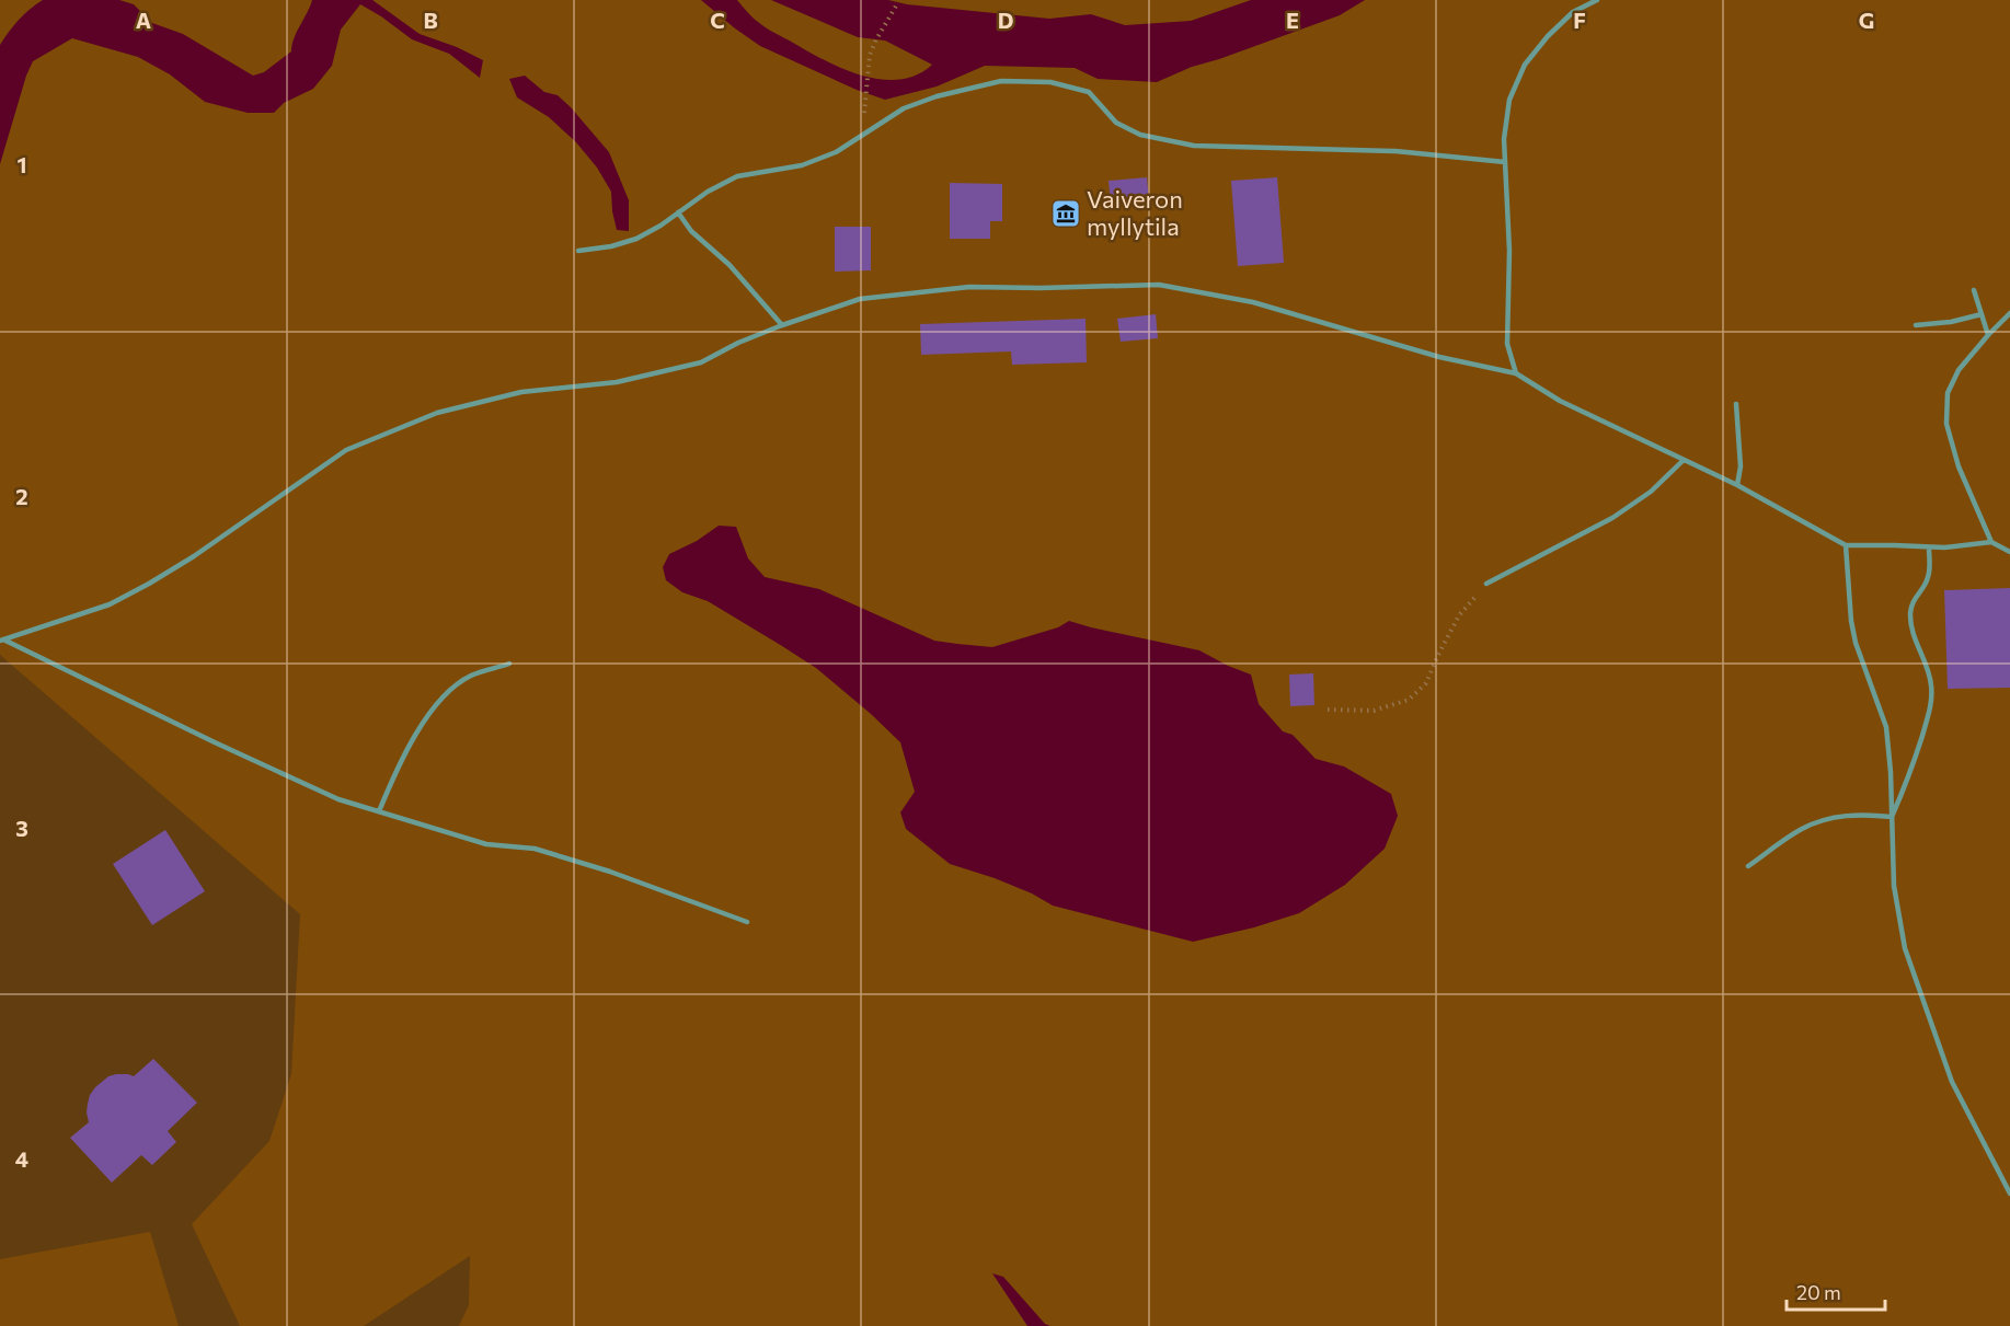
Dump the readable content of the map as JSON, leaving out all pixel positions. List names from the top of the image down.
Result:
{
  "places": {
    "museum": ["Vaiveron myllytila"]
  },
  "scale_bar": "20 m",
  "grid": {
    "columns": [
      "A",
      "B",
      "C",
      "D",
      "E",
      "F",
      "G"
    ],
    "rows": [
      "1",
      "2",
      "3",
      "4"
    ]
  }
}
